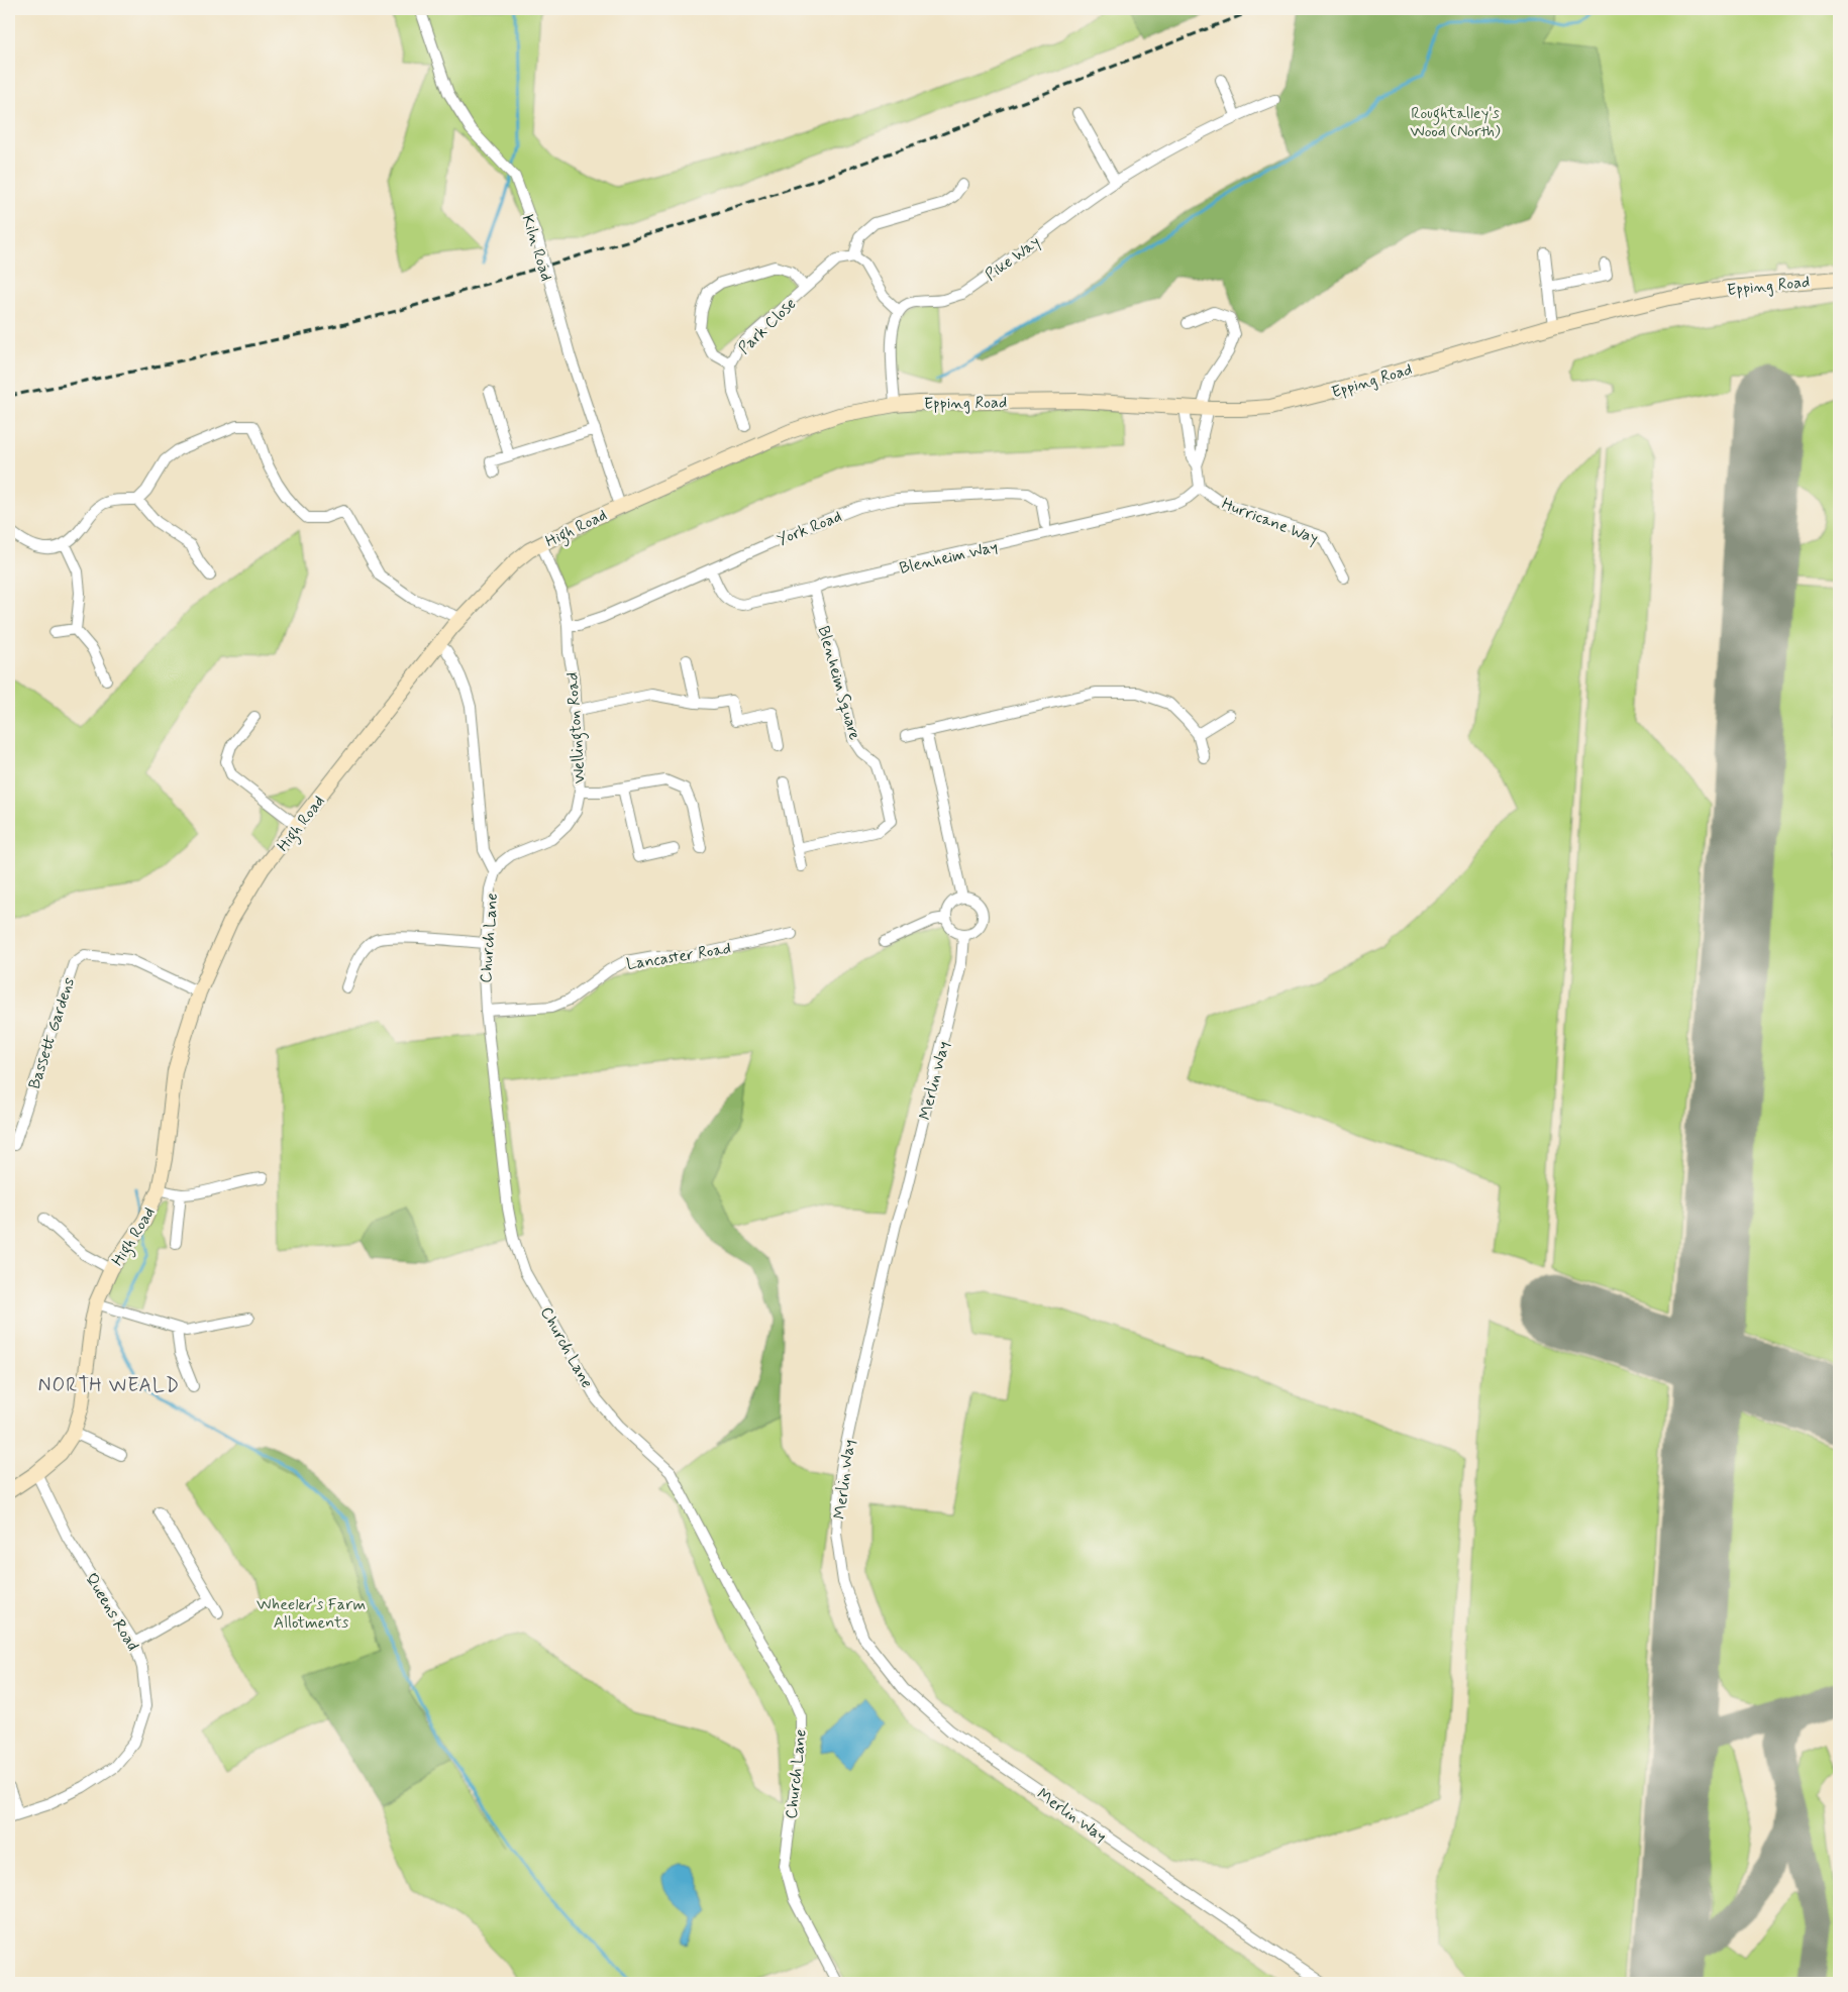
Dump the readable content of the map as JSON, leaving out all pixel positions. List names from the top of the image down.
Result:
{
  "streets": {
    "main road": ["Epping Road", "High Road"],
    "street": [
      "Kiln Road",
      "Pike Way",
      "Park Close",
      "Hurricane Way",
      "York Road",
      "Blenheim Way",
      "Blenheim Square",
      "Wellington Road",
      "Church Lane",
      "Lancaster Road",
      "Bassett Gardens",
      "Merlin Way",
      "Queens Road"
    ]
  },
  "crossings": [
    ["Kiln Road", "High Road"],
    ["Epping Road", "High Road"],
    ["Hurricane Way", "Blenheim Way"],
    ["High Road", "Wellington Road"],
    ["High Road", "Bassett Gardens"],
    ["High Road", "Queens Road"],
    ["York Road", "Blenheim Way"],
    ["York Road", "Wellington Road"],
    ["Blenheim Way", "Blenheim Square"],
    ["Wellington Road", "Church Lane"],
    ["Church Lane", "Lancaster Road"]
  ],
  "districts": ["NORTH WEALD"],
  "parks": ["Roughtalley's Wood (North)", "Wheeler's Farm Allotments"]
}
